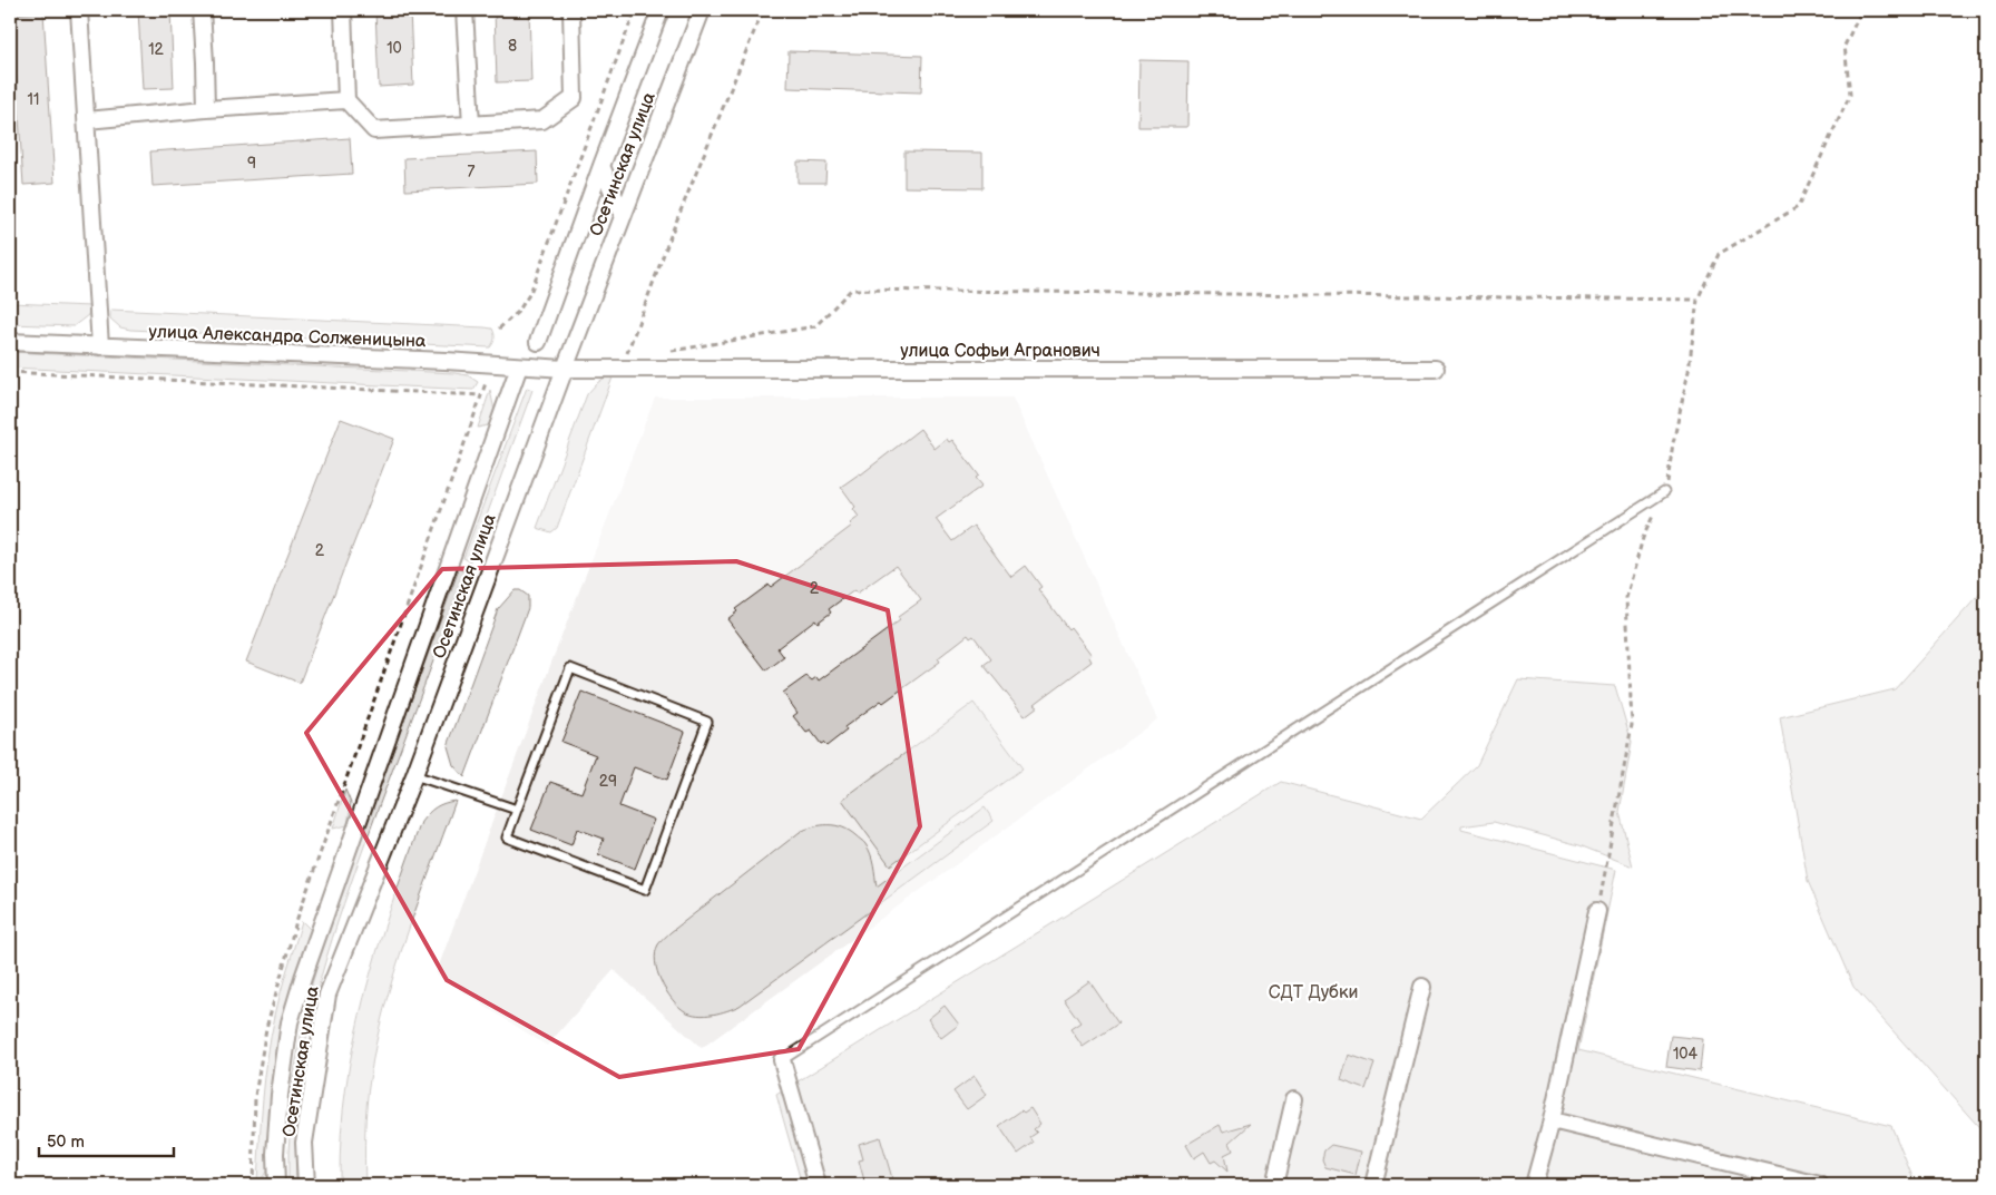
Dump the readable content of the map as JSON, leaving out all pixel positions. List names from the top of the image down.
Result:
{
  "streets": {
    "street": ["Осетинская улица", "улица Александра Солженицына", "улица Софьи Агранович"]
  },
  "crossings": [
    ["Осетинская улица", "улица Александра Солженицына"],
    ["Осетинская улица", "улица Софьи Агранович"],
    ["улица Александра Солженицына", "улица Софьи Агранович"]
  ],
  "parks": ["СДТ Дубки"],
  "house_numbers": [
    "8",
    "10",
    "12",
    "11",
    "9",
    "7",
    "2",
    "2",
    "29",
    "104"
  ],
  "scale_bar": "50 m"
}
